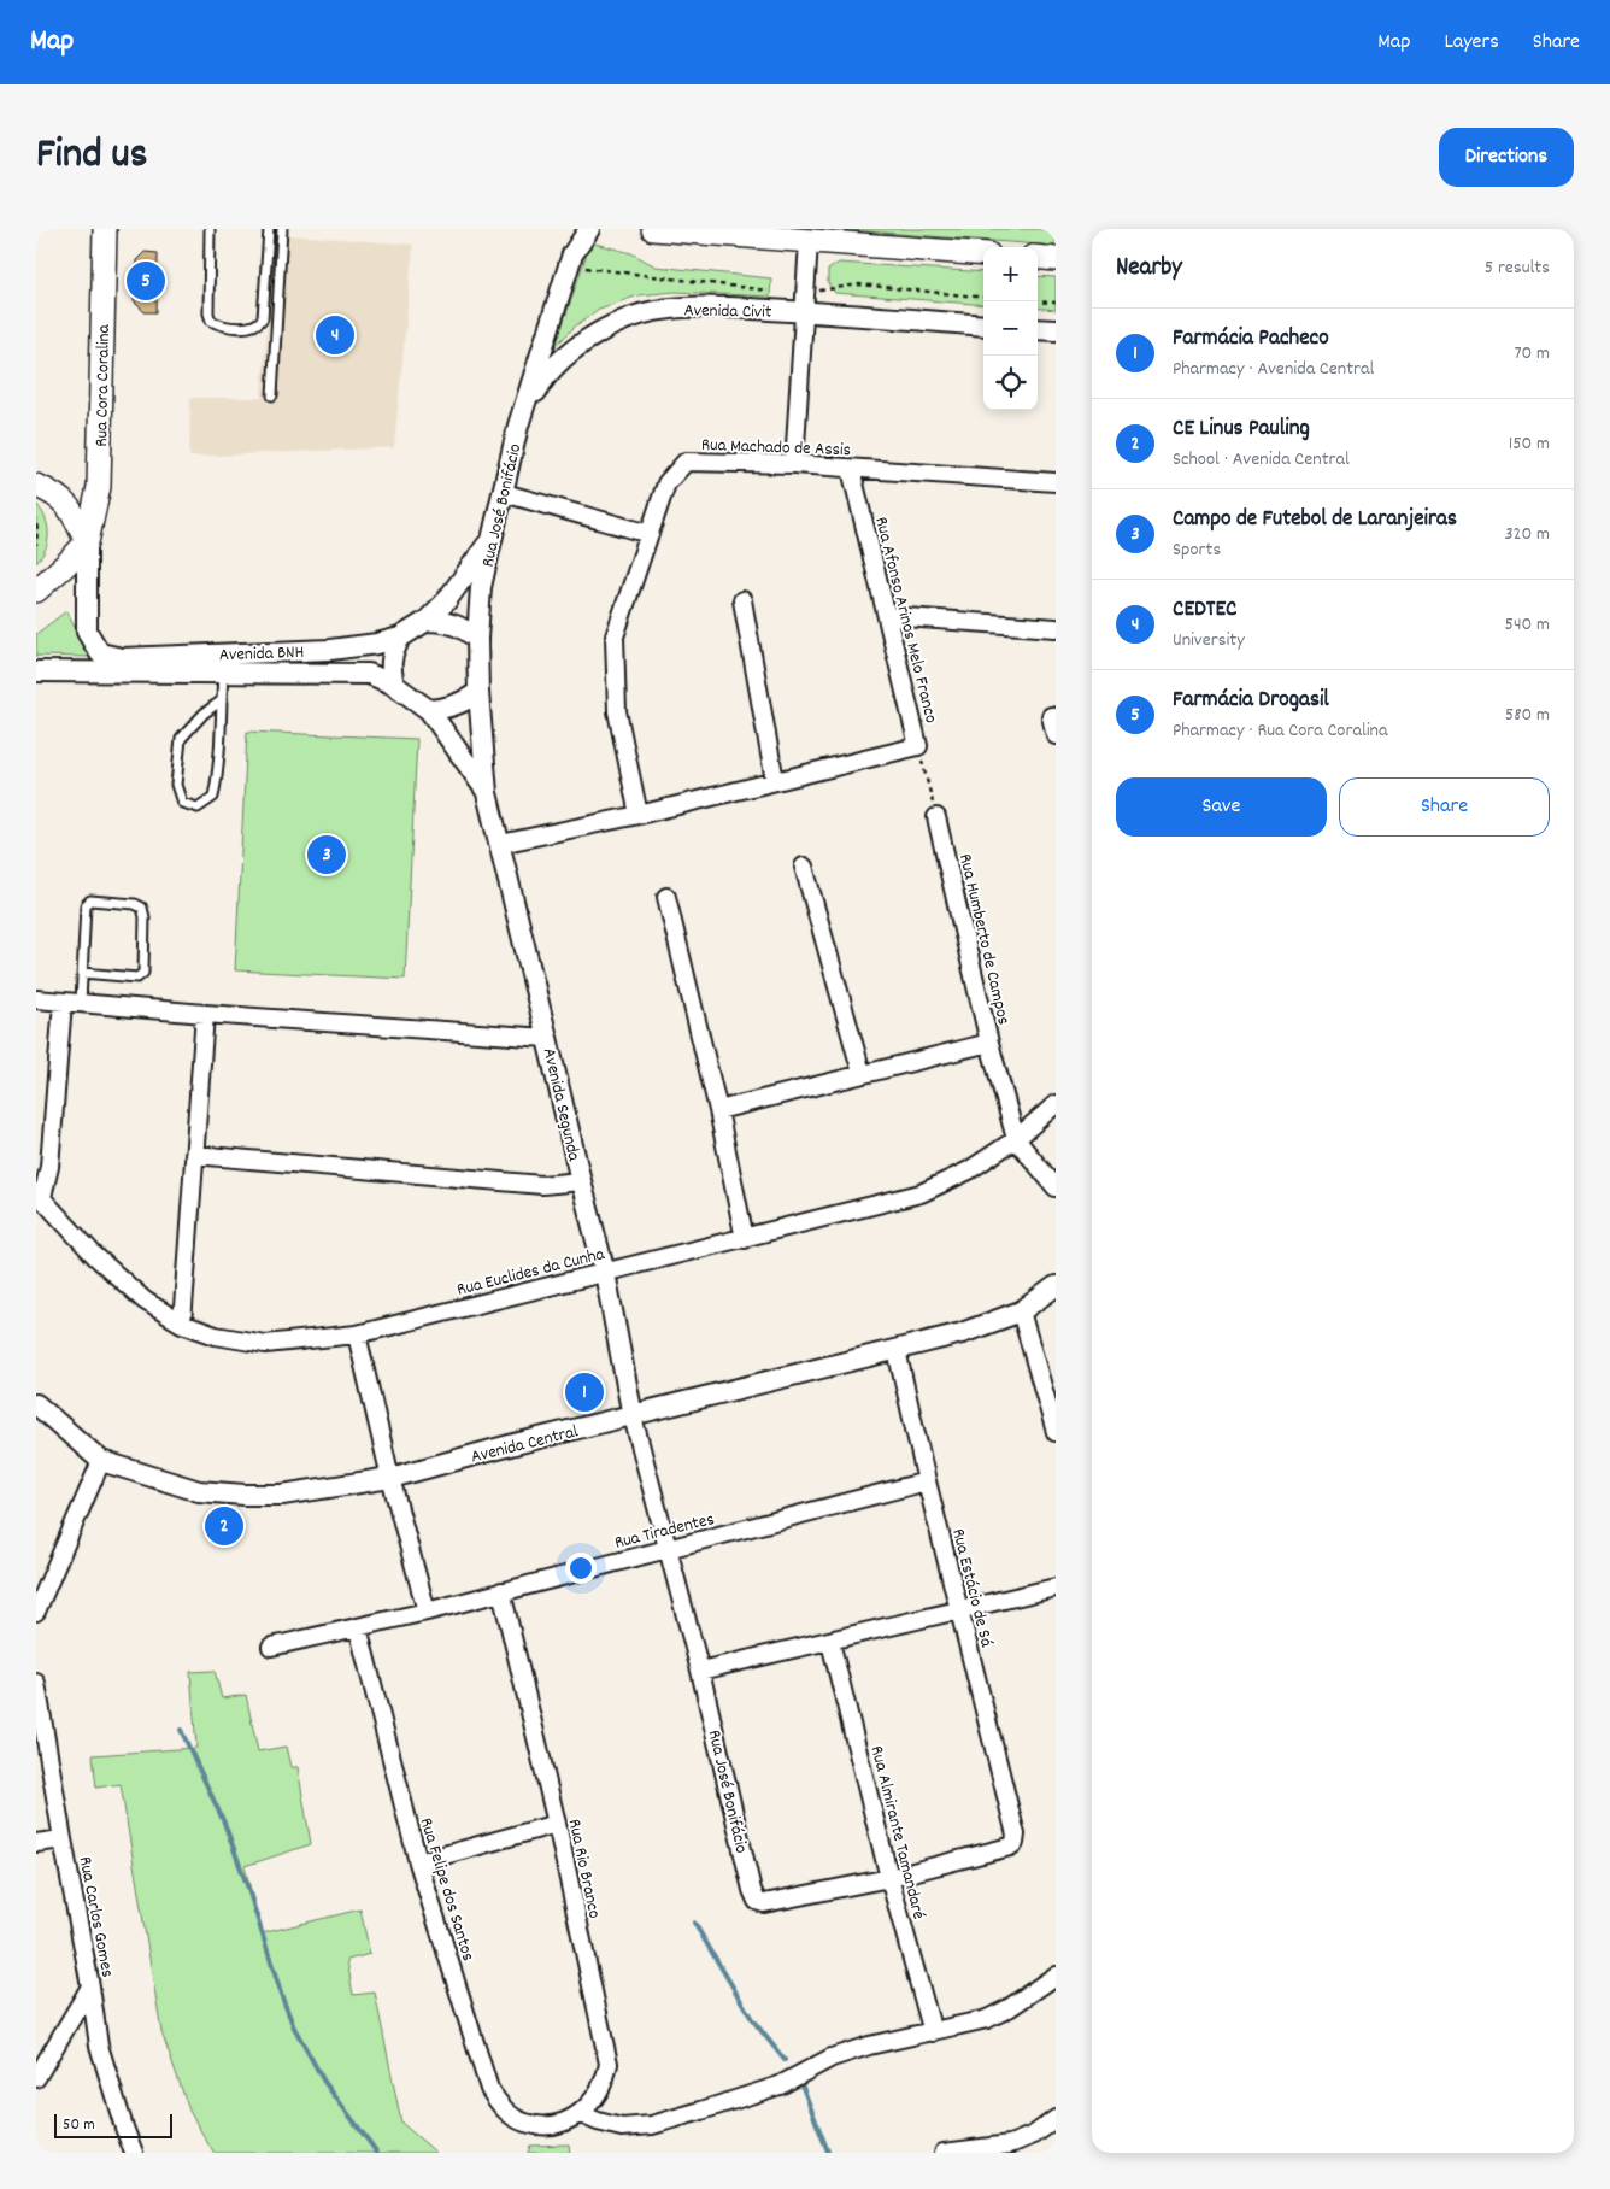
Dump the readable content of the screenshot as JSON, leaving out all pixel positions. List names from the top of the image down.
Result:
{
  "streets": {
    "main road": ["Rua Cora Coralina"],
    "street": [
      "Avenida Civit",
      "Rua Machado de Assis",
      "Rua José Bonifácio",
      "Rua Afonso Arinos Melo Franco",
      "Avenida BNH",
      "Rua Humberto de Campos",
      "Avenida Segunda",
      "Rua Euclides da Cunha",
      "Avenida Central",
      "Rua Tiradentes",
      "Rua Estácio de Sá",
      "Rua Almirante Tamandaré",
      "Rua Rio Branco",
      "Rua Felipe dos Santos",
      "Rua Carlos Gomes"
    ]
  },
  "crossings": [
    ["Avenida Civit", "Rua José Bonifácio"],
    ["Rua Cora Coralina", "Avenida BNH"],
    ["Rua Machado de Assis", "Rua Afonso Arinos Melo Franco"],
    ["Rua José Bonifácio", "Avenida BNH"],
    ["Rua José Bonifácio", "Avenida Segunda"],
    ["Rua José Bonifácio", "Avenida Central"],
    ["Rua José Bonifácio", "Rua Tiradentes"],
    ["Rua José Bonifácio", "Rua Estácio de Sá"],
    ["Rua José Bonifácio", "Rua Almirante Tamandaré"],
    ["Rua Afonso Arinos Melo Franco", "Avenida Segunda"],
    ["Avenida BNH", "Avenida Segunda"],
    ["Rua Humberto de Campos", "Rua Euclides da Cunha"],
    ["Avenida Segunda", "Rua Euclides da Cunha"],
    ["Avenida Segunda", "Avenida Central"],
    ["Avenida Central", "Rua Estácio de Sá"],
    ["Rua Tiradentes", "Rua Estácio de Sá"],
    ["Rua Tiradentes", "Rua Rio Branco"],
    ["Rua Tiradentes", "Rua Felipe dos Santos"],
    ["Rua Rio Branco", "Rua Felipe dos Santos"]
  ],
  "scale_bar": "50 m",
  "page": {
    "header": "Map",
    "nav": ["Map", "Layers", "Share"],
    "title": "Find us",
    "buttons": [
      "Directions",
      ["Save", "Share"]
    ],
    "heading": ["Nearby", "5 results"],
    "map_buttons": ["+", "−"],
    "pins": [
      "5",
      "4",
      "3",
      "1",
      "2"
    ],
    "list": [
      {
        "mark": "1",
        "name": "Farmácia Pacheco",
        "note": "Pharmacy · Avenida Central",
        "value": "70 m"
      },
      {
        "mark": "2",
        "name": "CE Linus Pauling",
        "note": "School · Avenida Central",
        "value": "150 m"
      },
      {
        "mark": "3",
        "name": "Campo de Futebol de Laranjeiras",
        "note": "Sports",
        "value": "320 m"
      },
      {
        "mark": "4",
        "name": "CEDTEC",
        "note": "University",
        "value": "540 m"
      },
      {
        "mark": "5",
        "name": "Farmácia Drogasil",
        "note": "Pharmacy · Rua Cora Coralina",
        "value": "580 m"
      }
    ],
    "scale": "50 m"
  }
}
